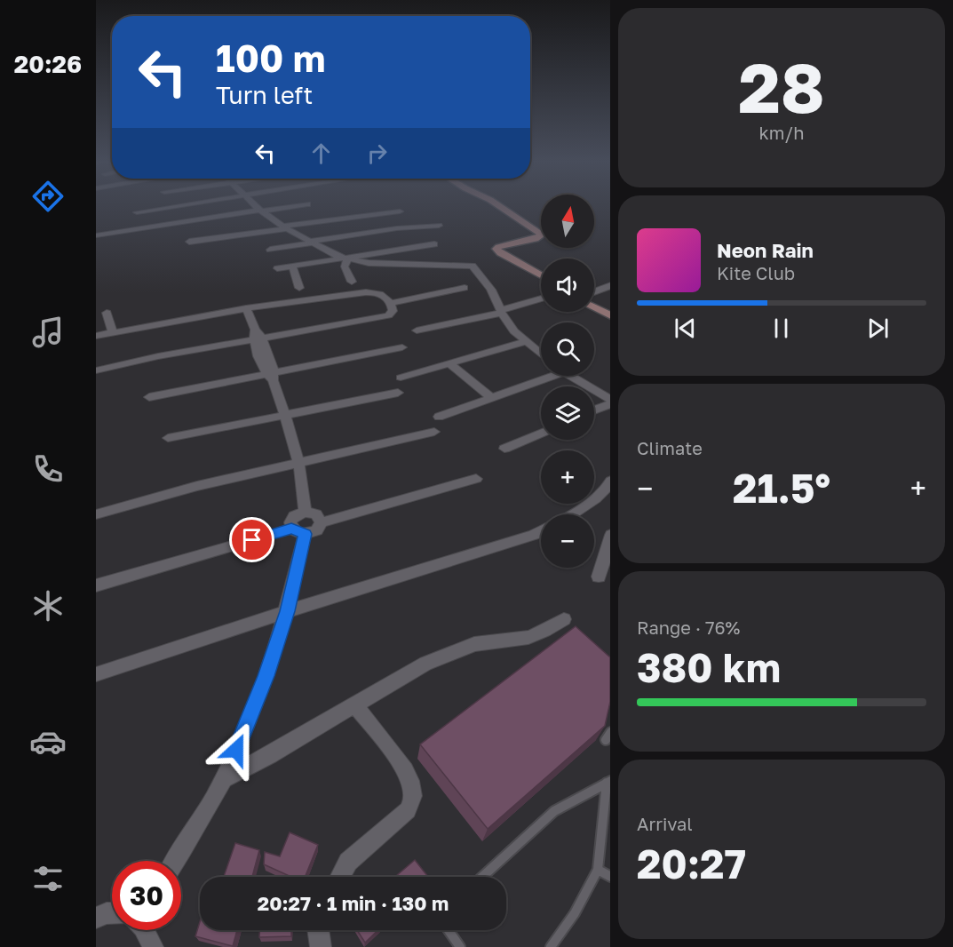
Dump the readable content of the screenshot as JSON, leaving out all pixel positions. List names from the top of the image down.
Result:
{
  "north": "top",
  "page": {
    "tabs": "20:26",
    "tile": [
      ["28", "km/h"],
      "Climate",
      ["Range · 76%", "380 km"],
      ["Arrival", "20:27"]
    ],
    "turn": ["100 m", "Turn left"],
    "map_buttons": ["+", "−"],
    "song": ["Neon Rain", "Kite Club"],
    "heat": ["−", "21.5°", "+"],
    "limit": "30",
    "trip": "20:27 · 1 min · 130 m"
  }
}
